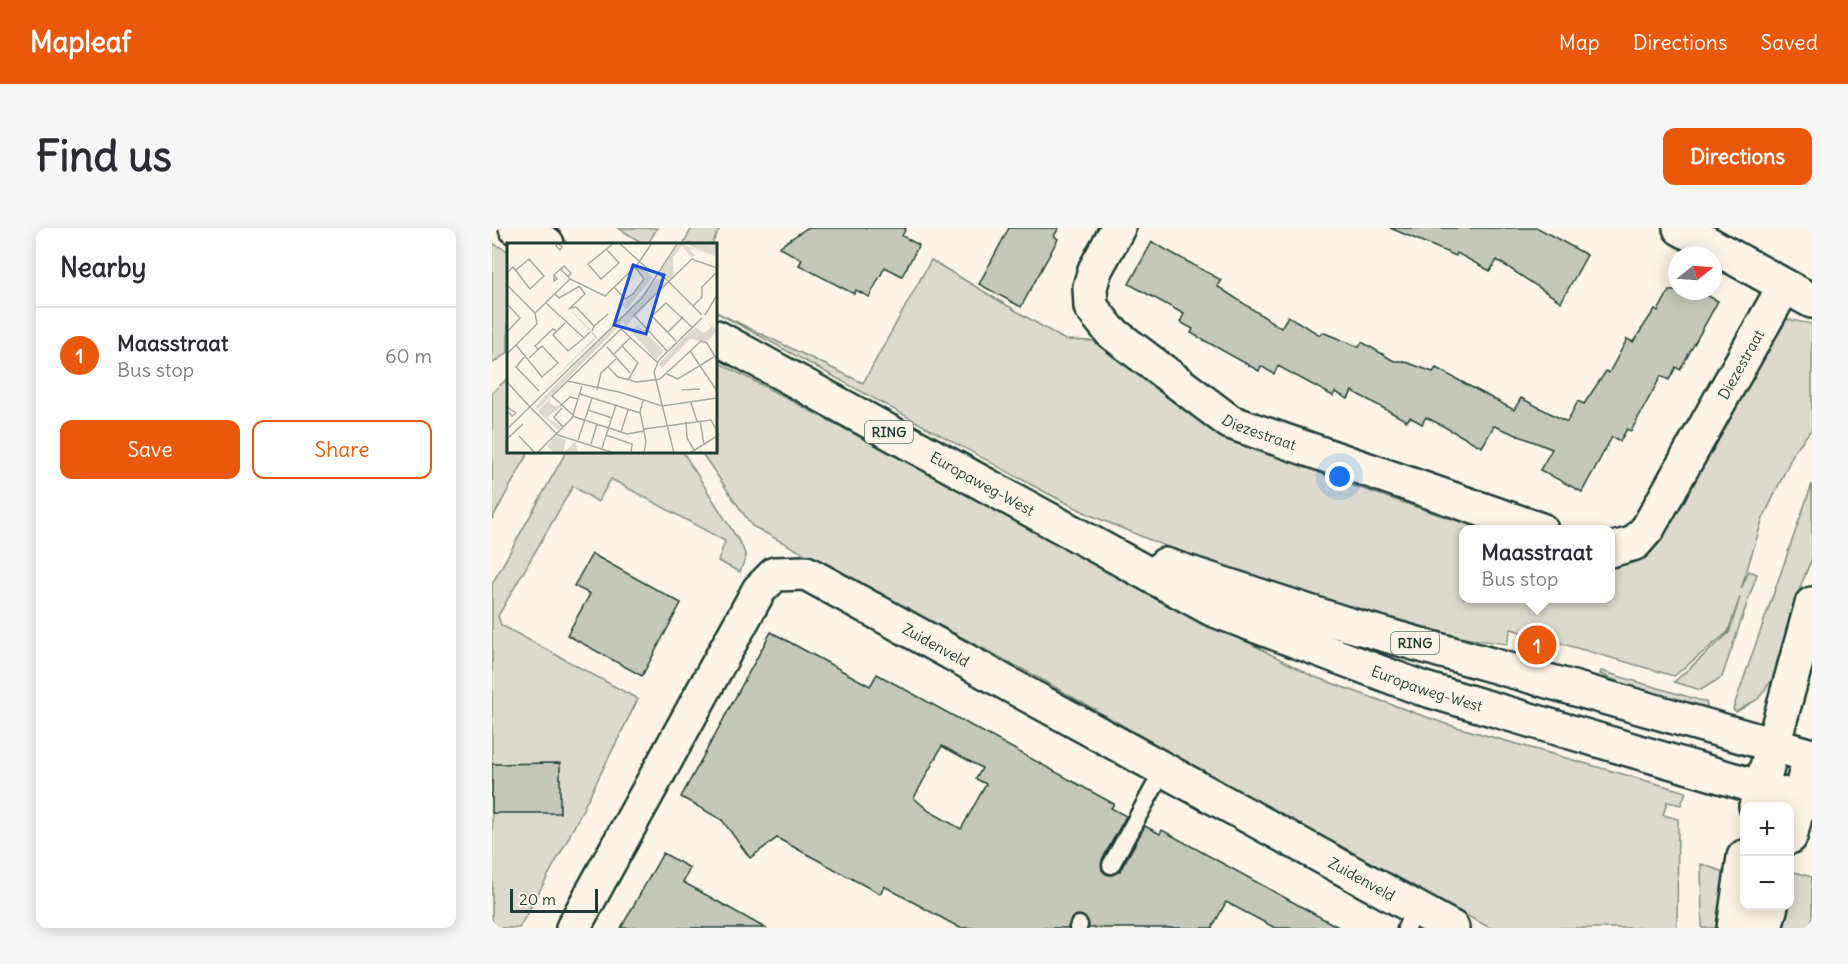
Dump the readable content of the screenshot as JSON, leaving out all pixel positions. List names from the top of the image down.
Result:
{
  "streets": {
    "street": [
      "Diezestraat",
      "RING",
      "Europaweg-West",
      "Zuidenveld"
    ]
  },
  "scale_bar": "20 m",
  "north": "right",
  "page": {
    "header": "Mapleaf",
    "nav": ["Map", "Directions", "Saved"],
    "buttons": [
      "Directions",
      ["Save", "Share"]
    ],
    "title": "Find us",
    "heading": "Nearby",
    "list": [
      {
        "mark": "1",
        "name": "Maasstraat",
        "note": "Bus stop",
        "value": "60 m"
      }
    ],
    "popup": ["Maasstraat", "Bus stop"],
    "pins": "1",
    "map_buttons": ["+", "−"],
    "scale": "20 m"
  }
}
